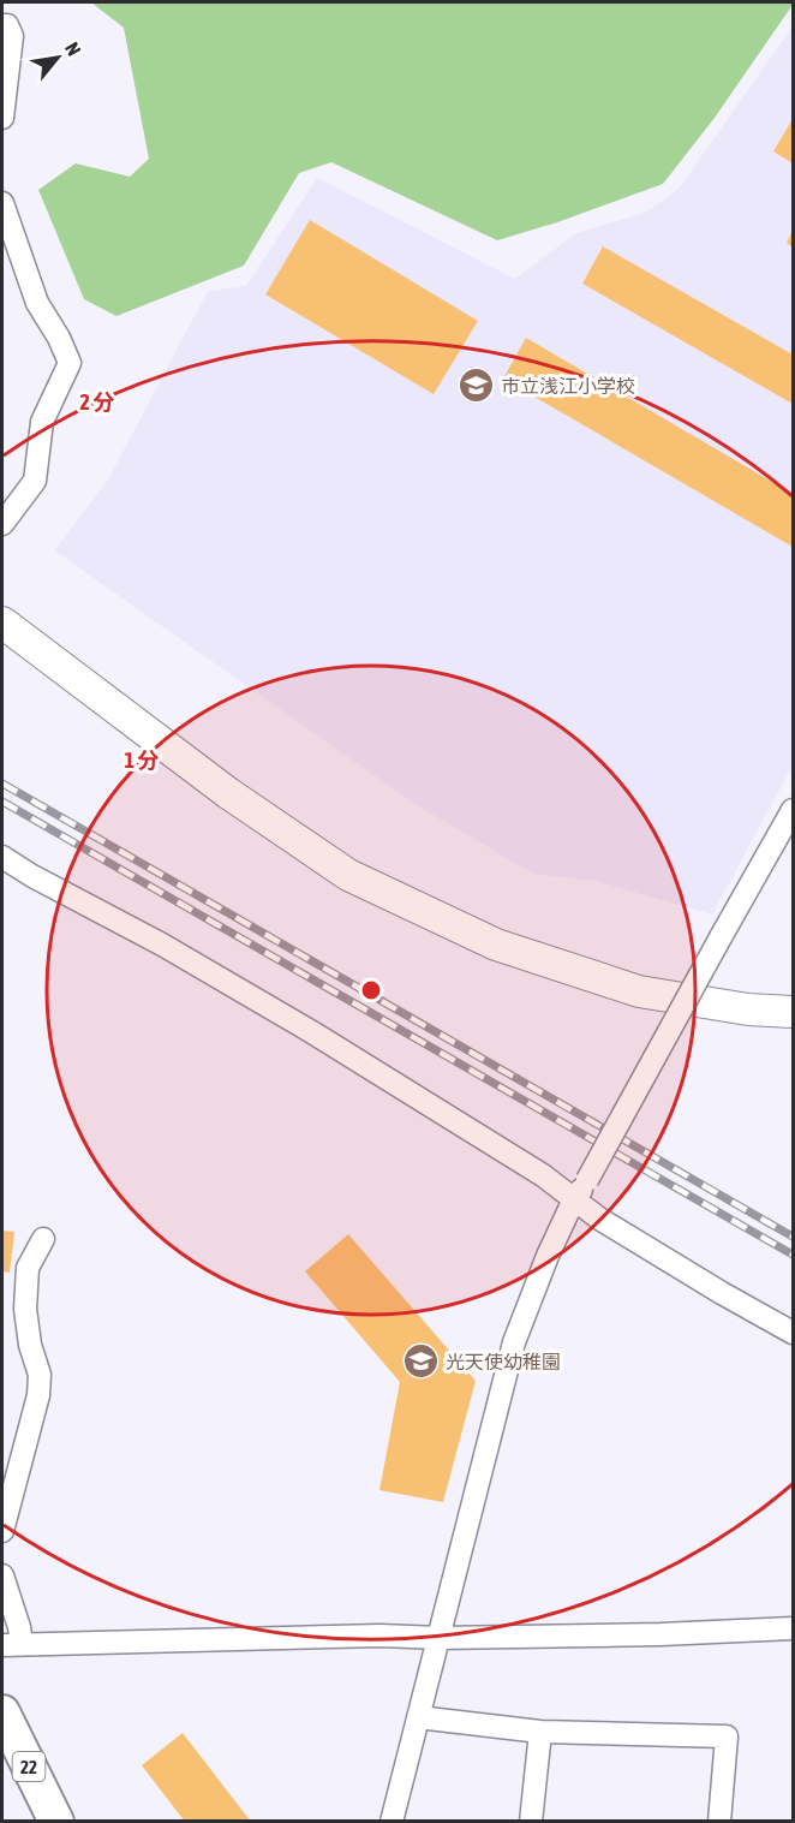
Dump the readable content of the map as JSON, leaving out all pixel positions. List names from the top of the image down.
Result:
{
  "streets": {
    "main road": ["22"]
  },
  "places": {
    "school or university": ["市立浅江小学校", "光天使幼稚園"]
  },
  "north": "top right",
  "rings": ["2 分", "1 分"]
}
